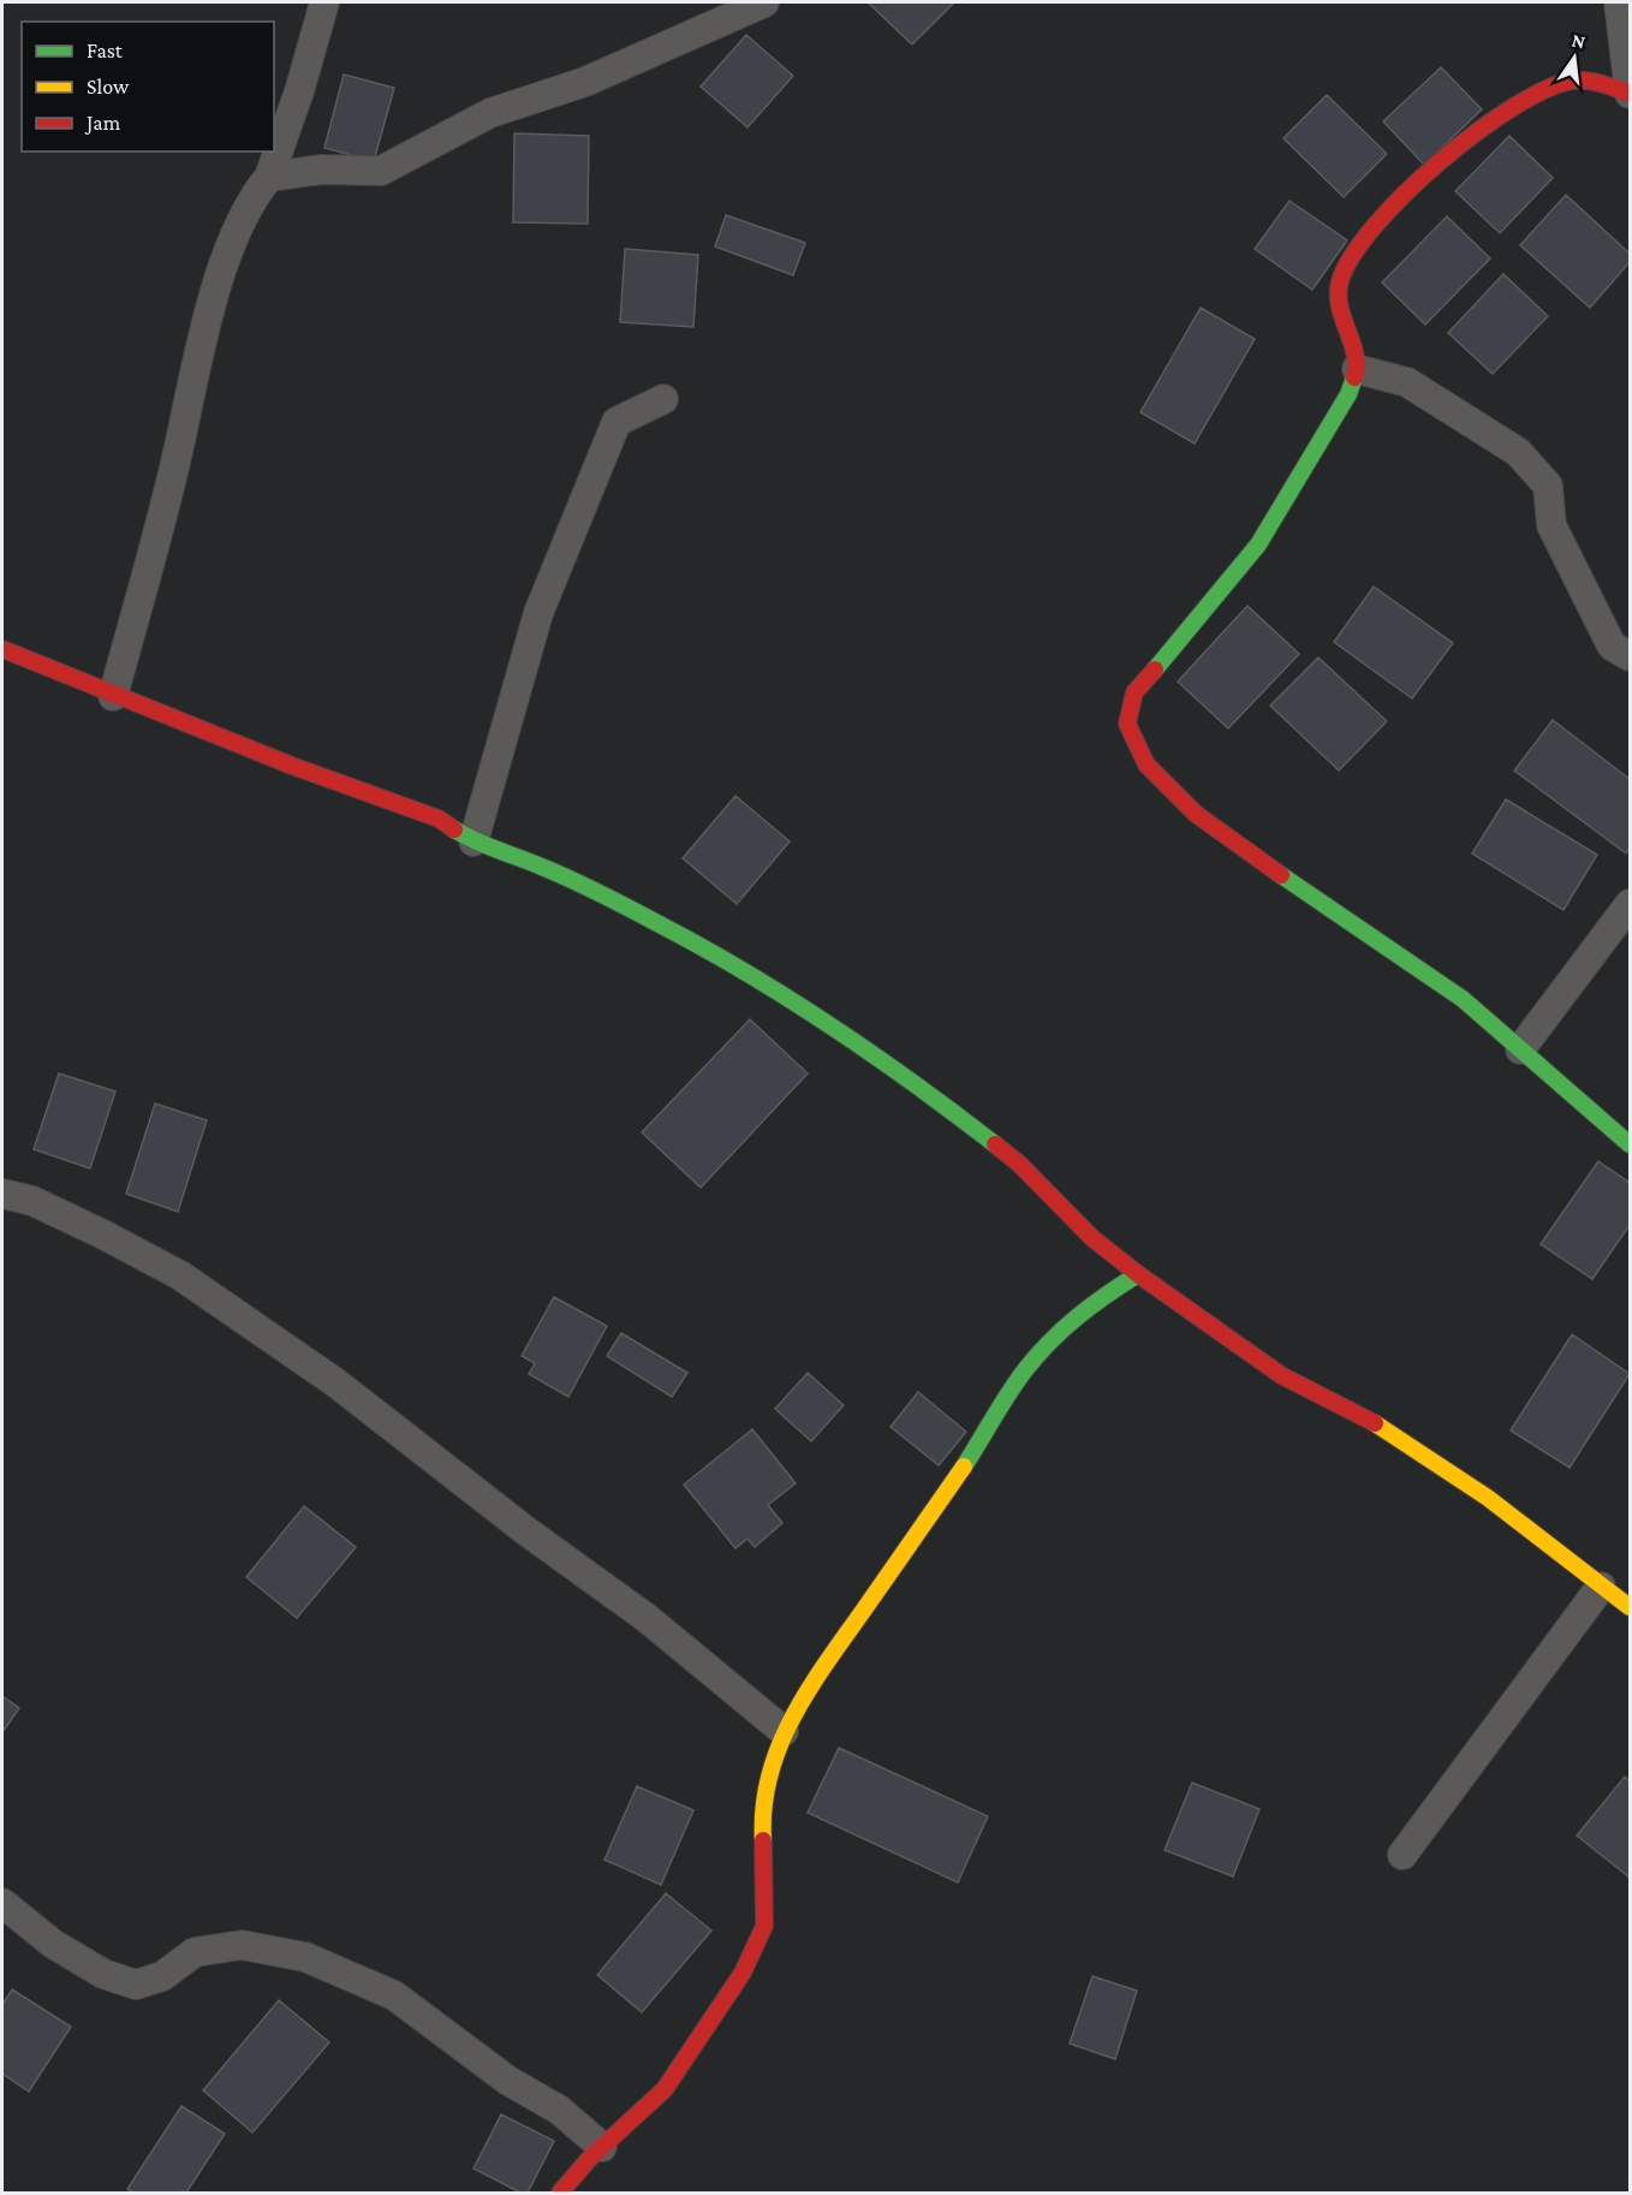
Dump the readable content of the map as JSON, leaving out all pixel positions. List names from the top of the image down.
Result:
{
  "legend": ["Fast", "Slow", "Jam"],
  "north": "top"
}
